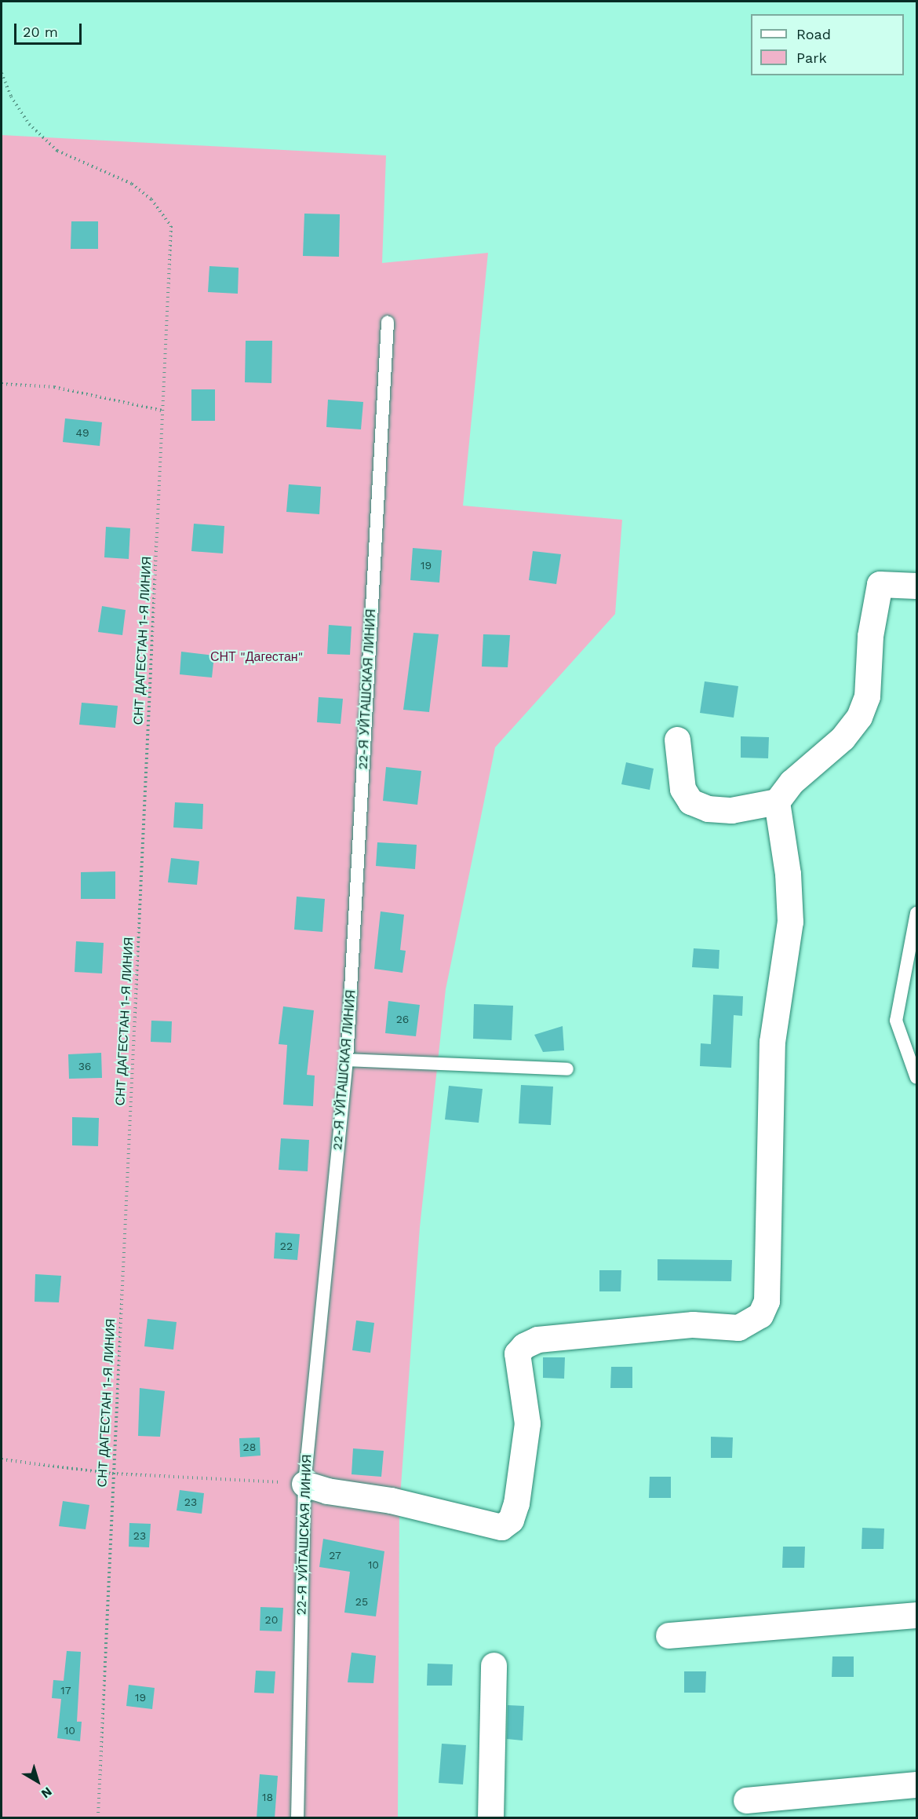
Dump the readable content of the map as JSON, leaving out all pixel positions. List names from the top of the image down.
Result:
{
  "streets": {
    "lane": ["22-Я УЙТАШСКАЯ ЛИНИЯ"],
    "path": ["СНТ ДАГЕСТАН 1-Я ЛИНИЯ"]
  },
  "parks": ["СНТ \"Дагестан\""],
  "house_numbers": [
    "49",
    "19",
    "26",
    "36",
    "22",
    "28",
    "23",
    "23",
    "27",
    "10",
    "25",
    "20",
    "17",
    "19",
    "10",
    "18"
  ],
  "legend": ["Road", "Park"],
  "scale_bar": "20 m",
  "north": "bottom right"
}
